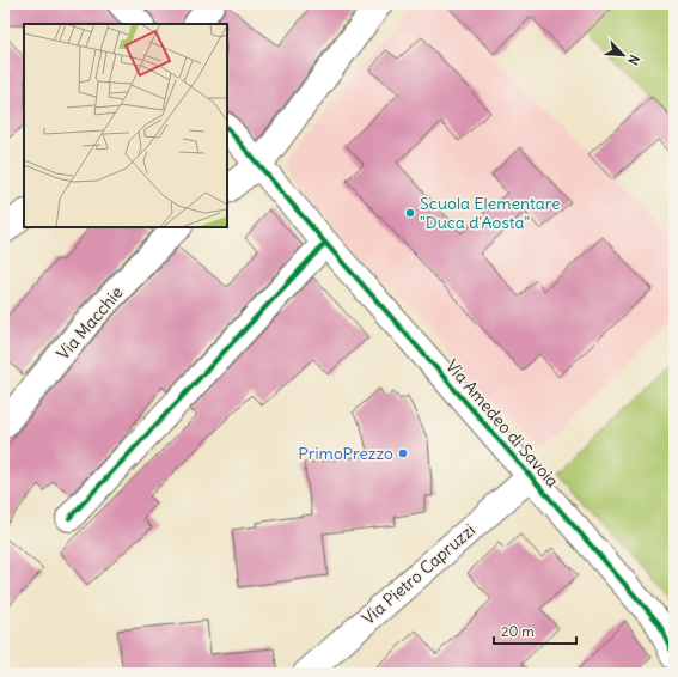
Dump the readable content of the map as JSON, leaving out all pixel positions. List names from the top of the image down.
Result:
{
  "streets": {
    "street": ["Via Macchie", "Via Amedeo di Savoia", "Via Pietro Capruzzi"]
  },
  "crossings": [
    ["Via Amedeo di Savoia", "Via Pietro Capruzzi"]
  ],
  "places": ["Scuola Elementare \"Duca d'Aosta\"", "PrimoPrezzo"],
  "scale_bar": "20 m",
  "north": "bottom right"
}
